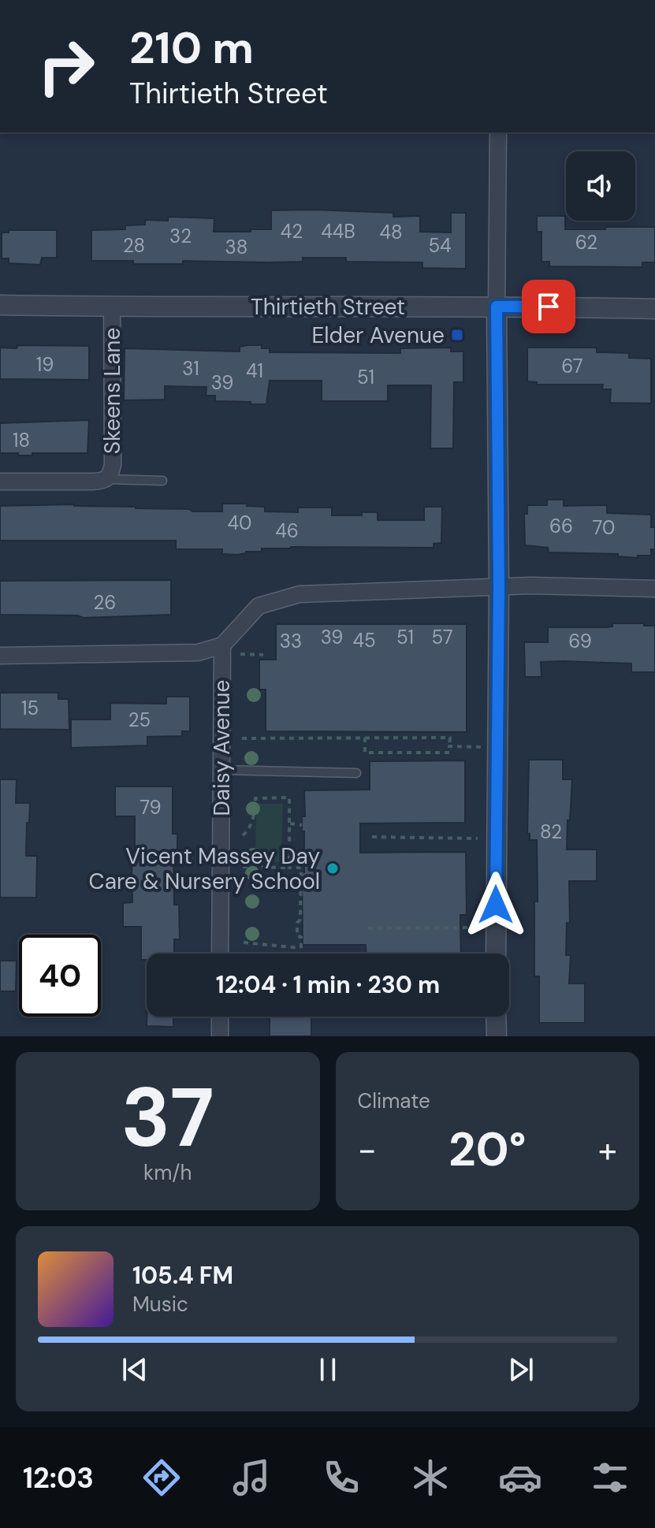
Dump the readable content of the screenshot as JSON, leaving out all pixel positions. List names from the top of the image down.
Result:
{
  "streets": {
    "street": ["Thirtieth Street", "Skeens Lane", "Daisy Avenue"]
  },
  "crossings": [
    ["Thirtieth Street", "Skeens Lane"]
  ],
  "places": {
    "transit": ["Elder Avenue"],
    "other": ["Vicent Massey Day Care & Nursery School"]
  },
  "house_numbers": [
    "42",
    "44B",
    "48",
    "32",
    "62",
    "28",
    "54",
    "38",
    "19",
    "67",
    "31",
    "41",
    "51",
    "39",
    "18",
    "40",
    "66",
    "70",
    "46",
    "26",
    "39",
    "51",
    "57",
    "45",
    "33",
    "69",
    "15",
    "25",
    "79",
    "82"
  ],
  "page": {
    "turn": ["210 m", "Thirtieth Street"],
    "limit": "40",
    "trip": "12:04 · 1 min · 230 m",
    "tile": [
      ["37", "km/h"],
      "Climate"
    ],
    "heat": ["−", "20°", "+"],
    "song": ["105.4 FM", "Music"],
    "tabs": "12:03"
  }
}
